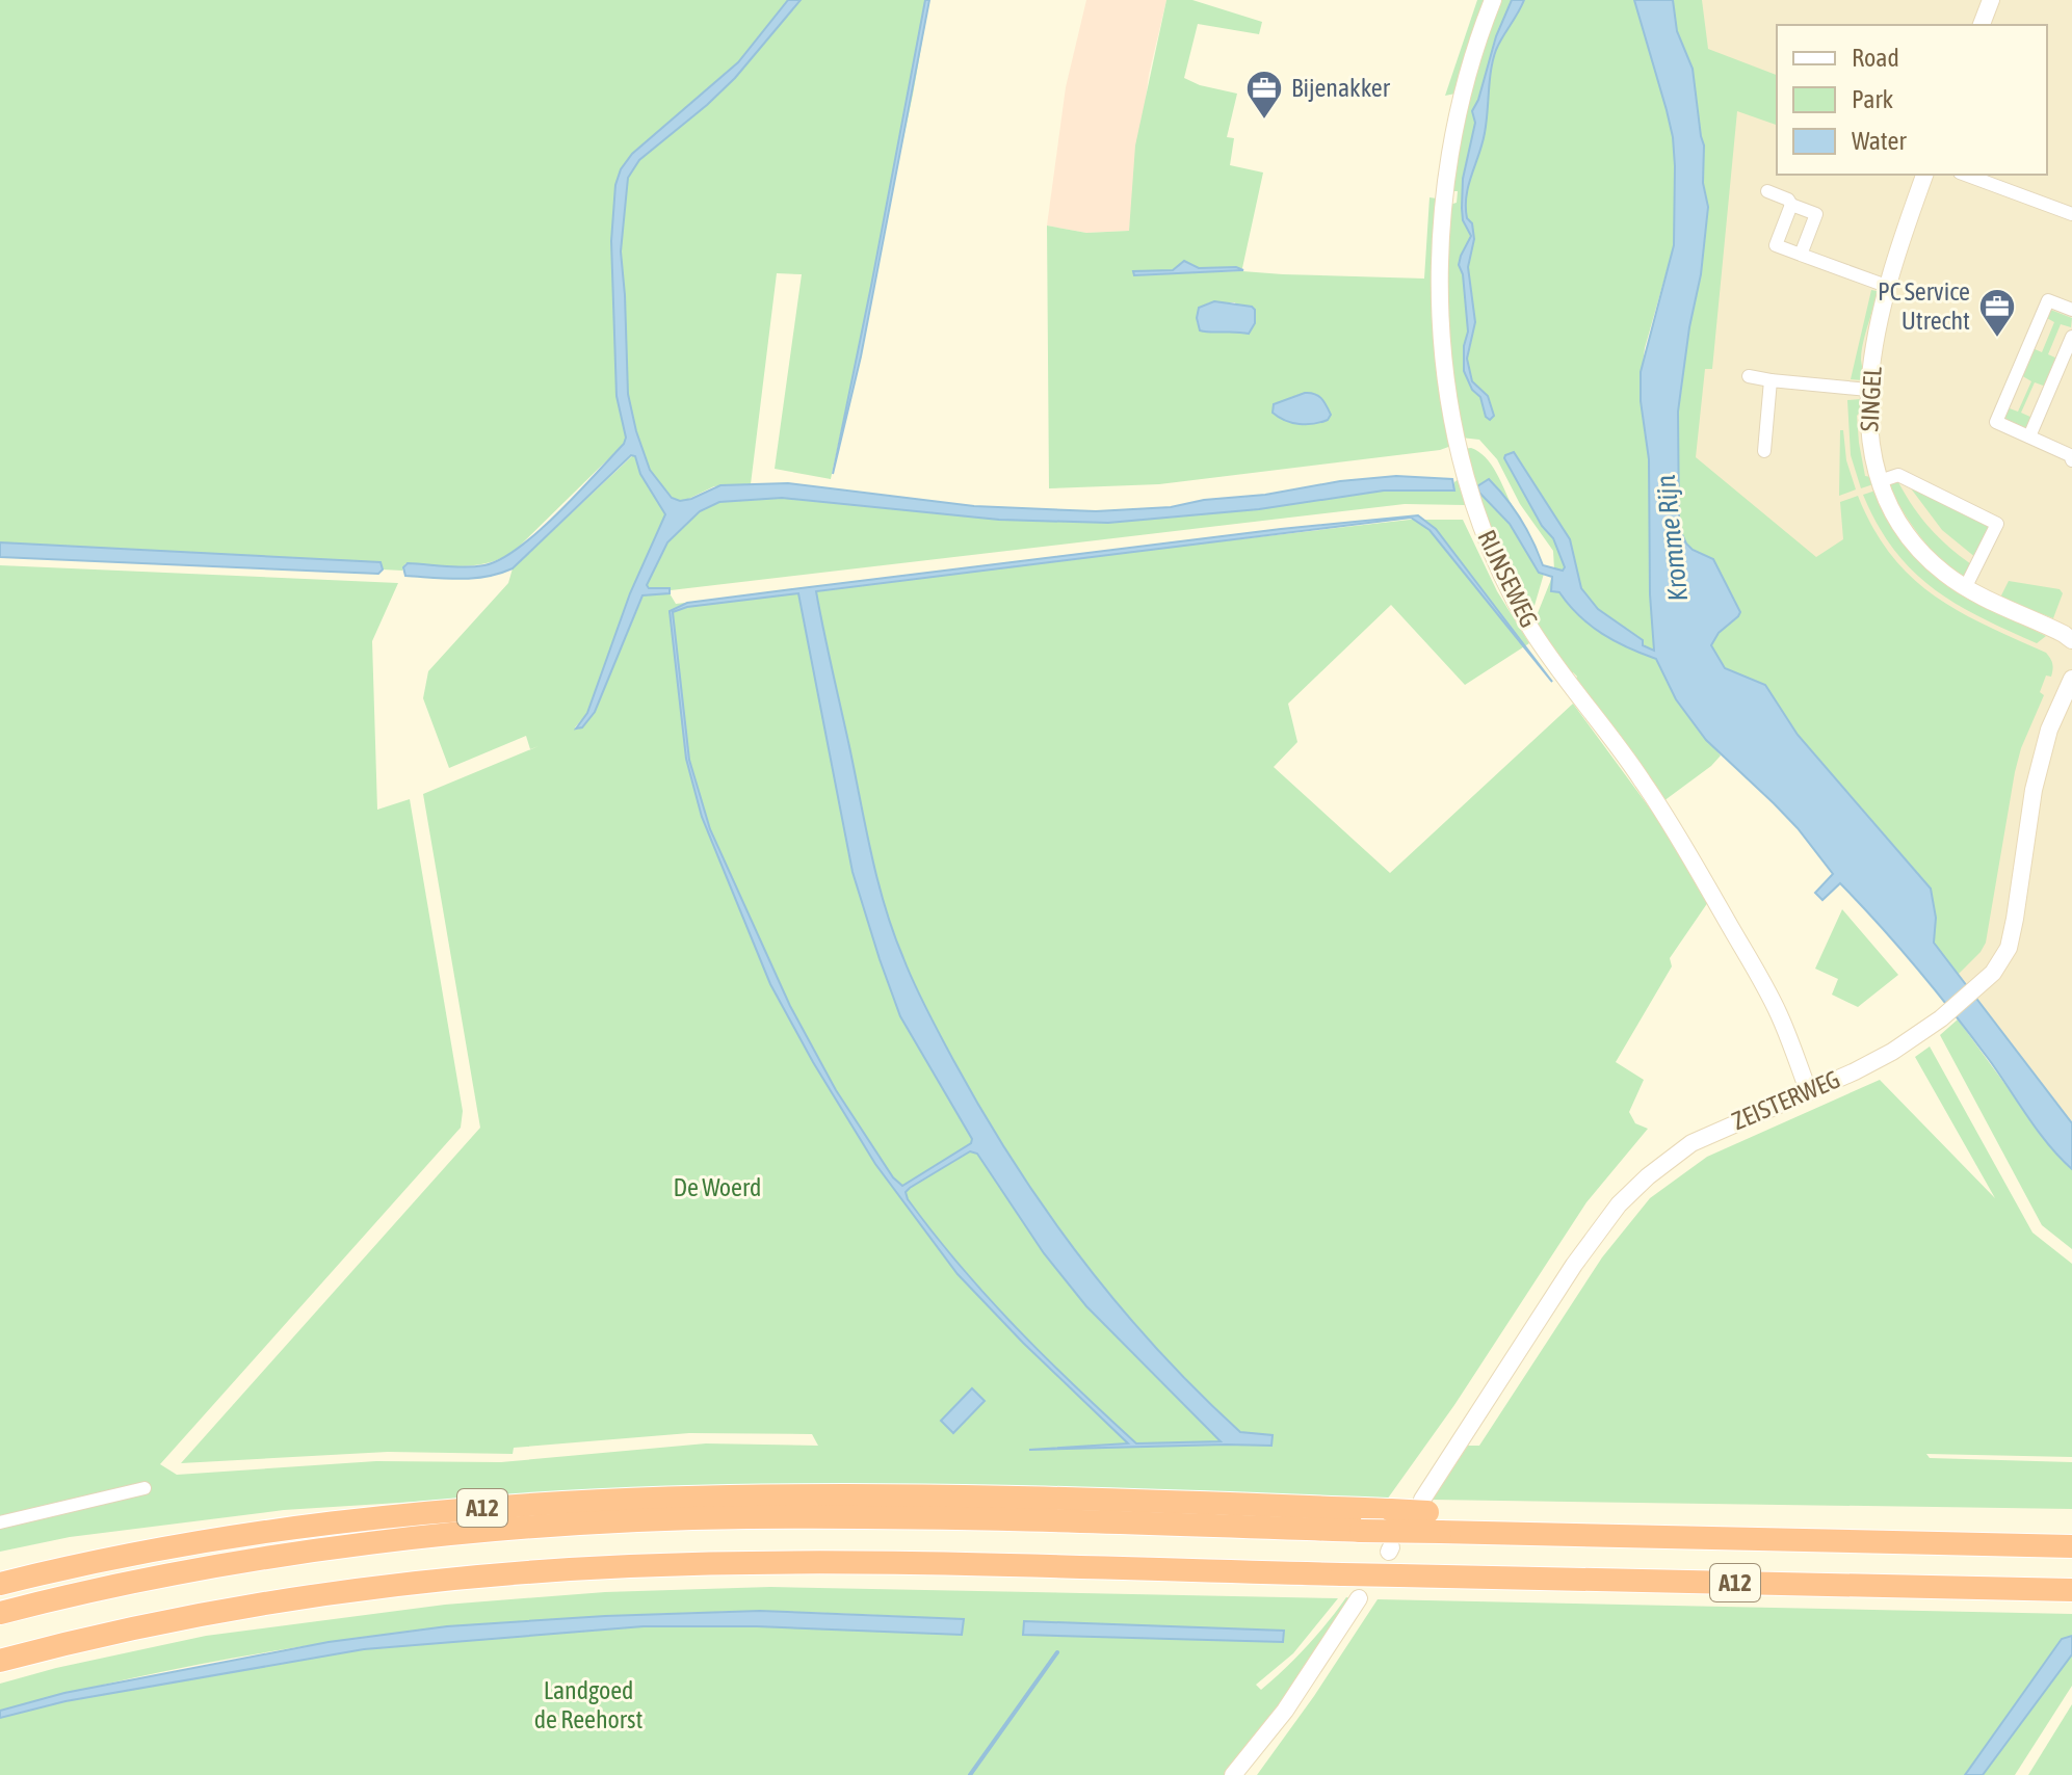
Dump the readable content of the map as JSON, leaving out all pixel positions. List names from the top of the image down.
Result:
{
  "streets": {
    "highway": ["A12"],
    "street": ["SINGEL", "RIJNSEWEG", "ZEISTERWEG"]
  },
  "crossings": [
    ["RIJNSEWEG", "ZEISTERWEG"],
    ["ZEISTERWEG", "A12"]
  ],
  "water": ["Kromme Rijn"],
  "parks": ["De Woerd", "Landgoed de Reehorst"],
  "places": {
    "office": ["Bijenakker", "PC Service Utrecht"]
  },
  "legend": ["Road", "Park", "Water"]
}
